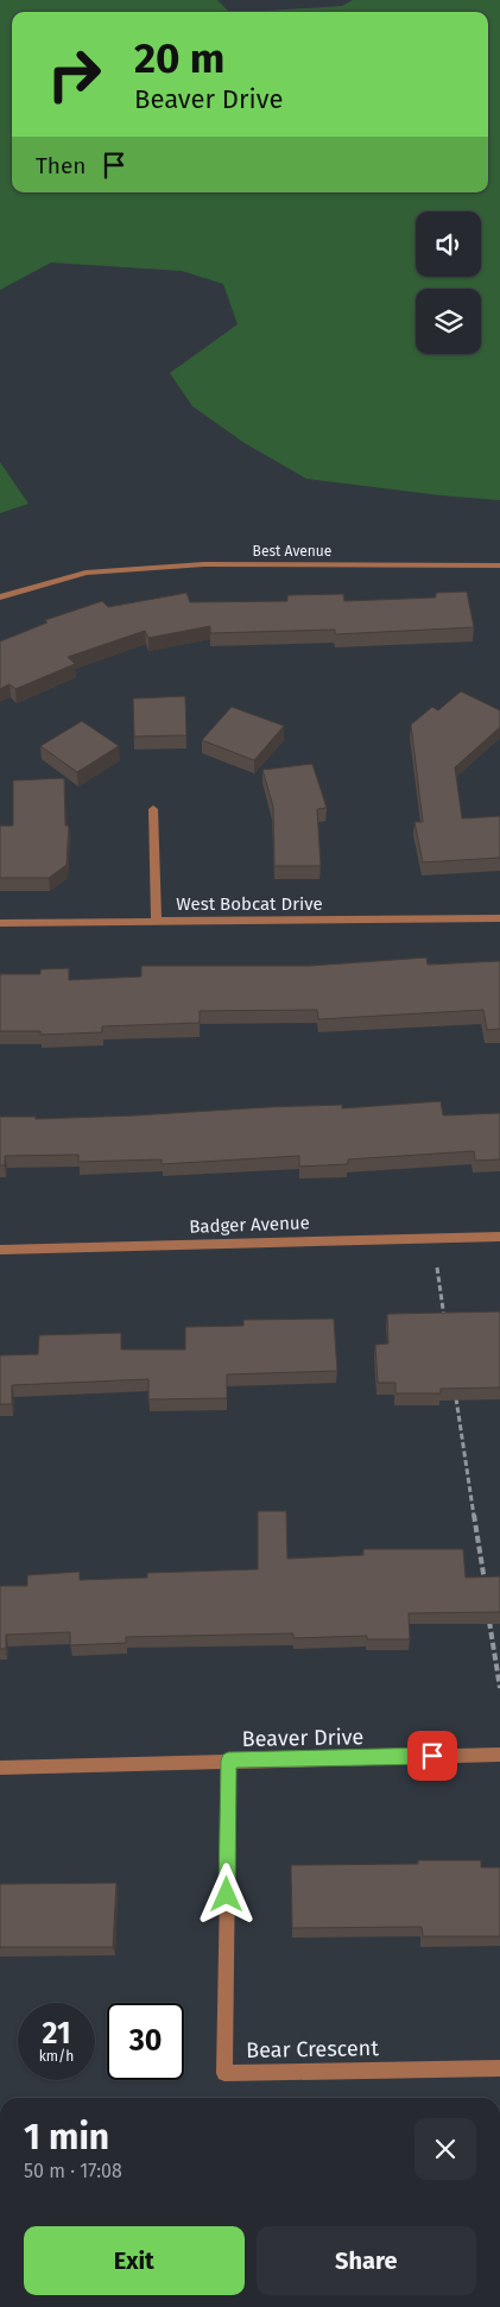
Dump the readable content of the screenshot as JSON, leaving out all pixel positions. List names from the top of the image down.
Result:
{
  "streets": {
    "street": [
      "Best Avenue",
      "West Bobcat Drive",
      "Badger Avenue",
      "Beaver Drive",
      "Bear Crescent"
    ]
  },
  "crossings": [
    ["Beaver Drive", "Bear Crescent"]
  ],
  "page": {
    "turn": ["20 m", "Beaver Drive"],
    "then": "Then",
    "speed": "21 km/h",
    "limit": "30",
    "heading": ["1 min", "50 m · 17:08"],
    "buttons": ["Exit", "Share"]
  }
}
